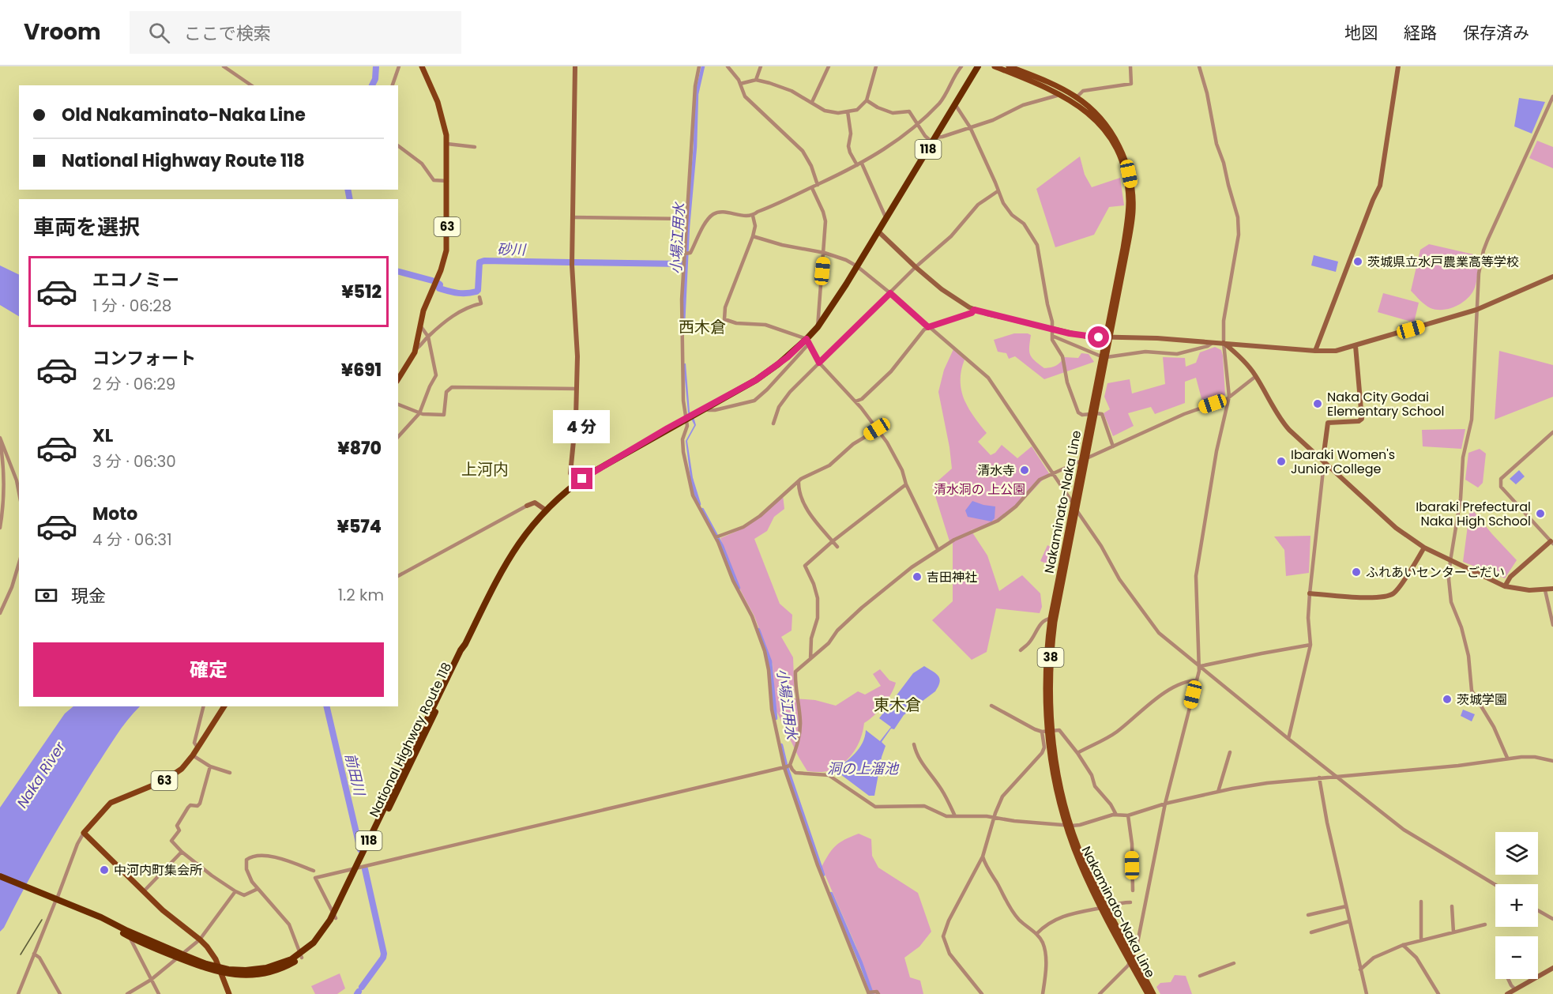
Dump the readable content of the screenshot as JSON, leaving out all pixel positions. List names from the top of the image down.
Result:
{
  "streets": {
    "highway": ["118", "National Highway Route 118"],
    "main road": ["63", "Nakaminato-Naka Line", "38"]
  },
  "districts": ["西木倉", "上河内", "東木倉"],
  "water": [
    "小場江用水",
    "砂川",
    "洞の上溜池",
    "前田川",
    "Naka River"
  ],
  "parks": ["清水洞の 上公園"],
  "places": [
    "茨城県立水戸農業高等学校",
    "Naka City Godai Elementary School",
    "Ibaraki Women's Junior College",
    "清水寺",
    "Ibaraki Prefectural Naka High School",
    "ふれあいセンターごだい",
    "吉田神社",
    "茨城学園",
    "中河内町集会所"
  ],
  "page": {
    "header": "Vroom",
    "search": "ここで検索",
    "nav": ["地図", "経路", "保存済み"],
    "banner": ["Old Nakaminato-Naka Line", "National Highway Route 118"],
    "heading": "車両を選択",
    "list": [
      {
        "name": "エコノミー",
        "note": "1 分 · 06:28",
        "value": "¥512"
      },
      {
        "name": "コンフォート",
        "note": "2 分 · 06:29",
        "value": "¥691"
      },
      {
        "name": "XL",
        "note": "3 分 · 06:30",
        "value": "¥870"
      },
      {
        "name": "Moto",
        "note": "4 分 · 06:31",
        "value": "¥574"
      }
    ],
    "bubble": "4 分",
    "pay": ["現金", "1.2 km"],
    "buttons": "確定",
    "map_buttons": ["+", "−"]
  }
}
